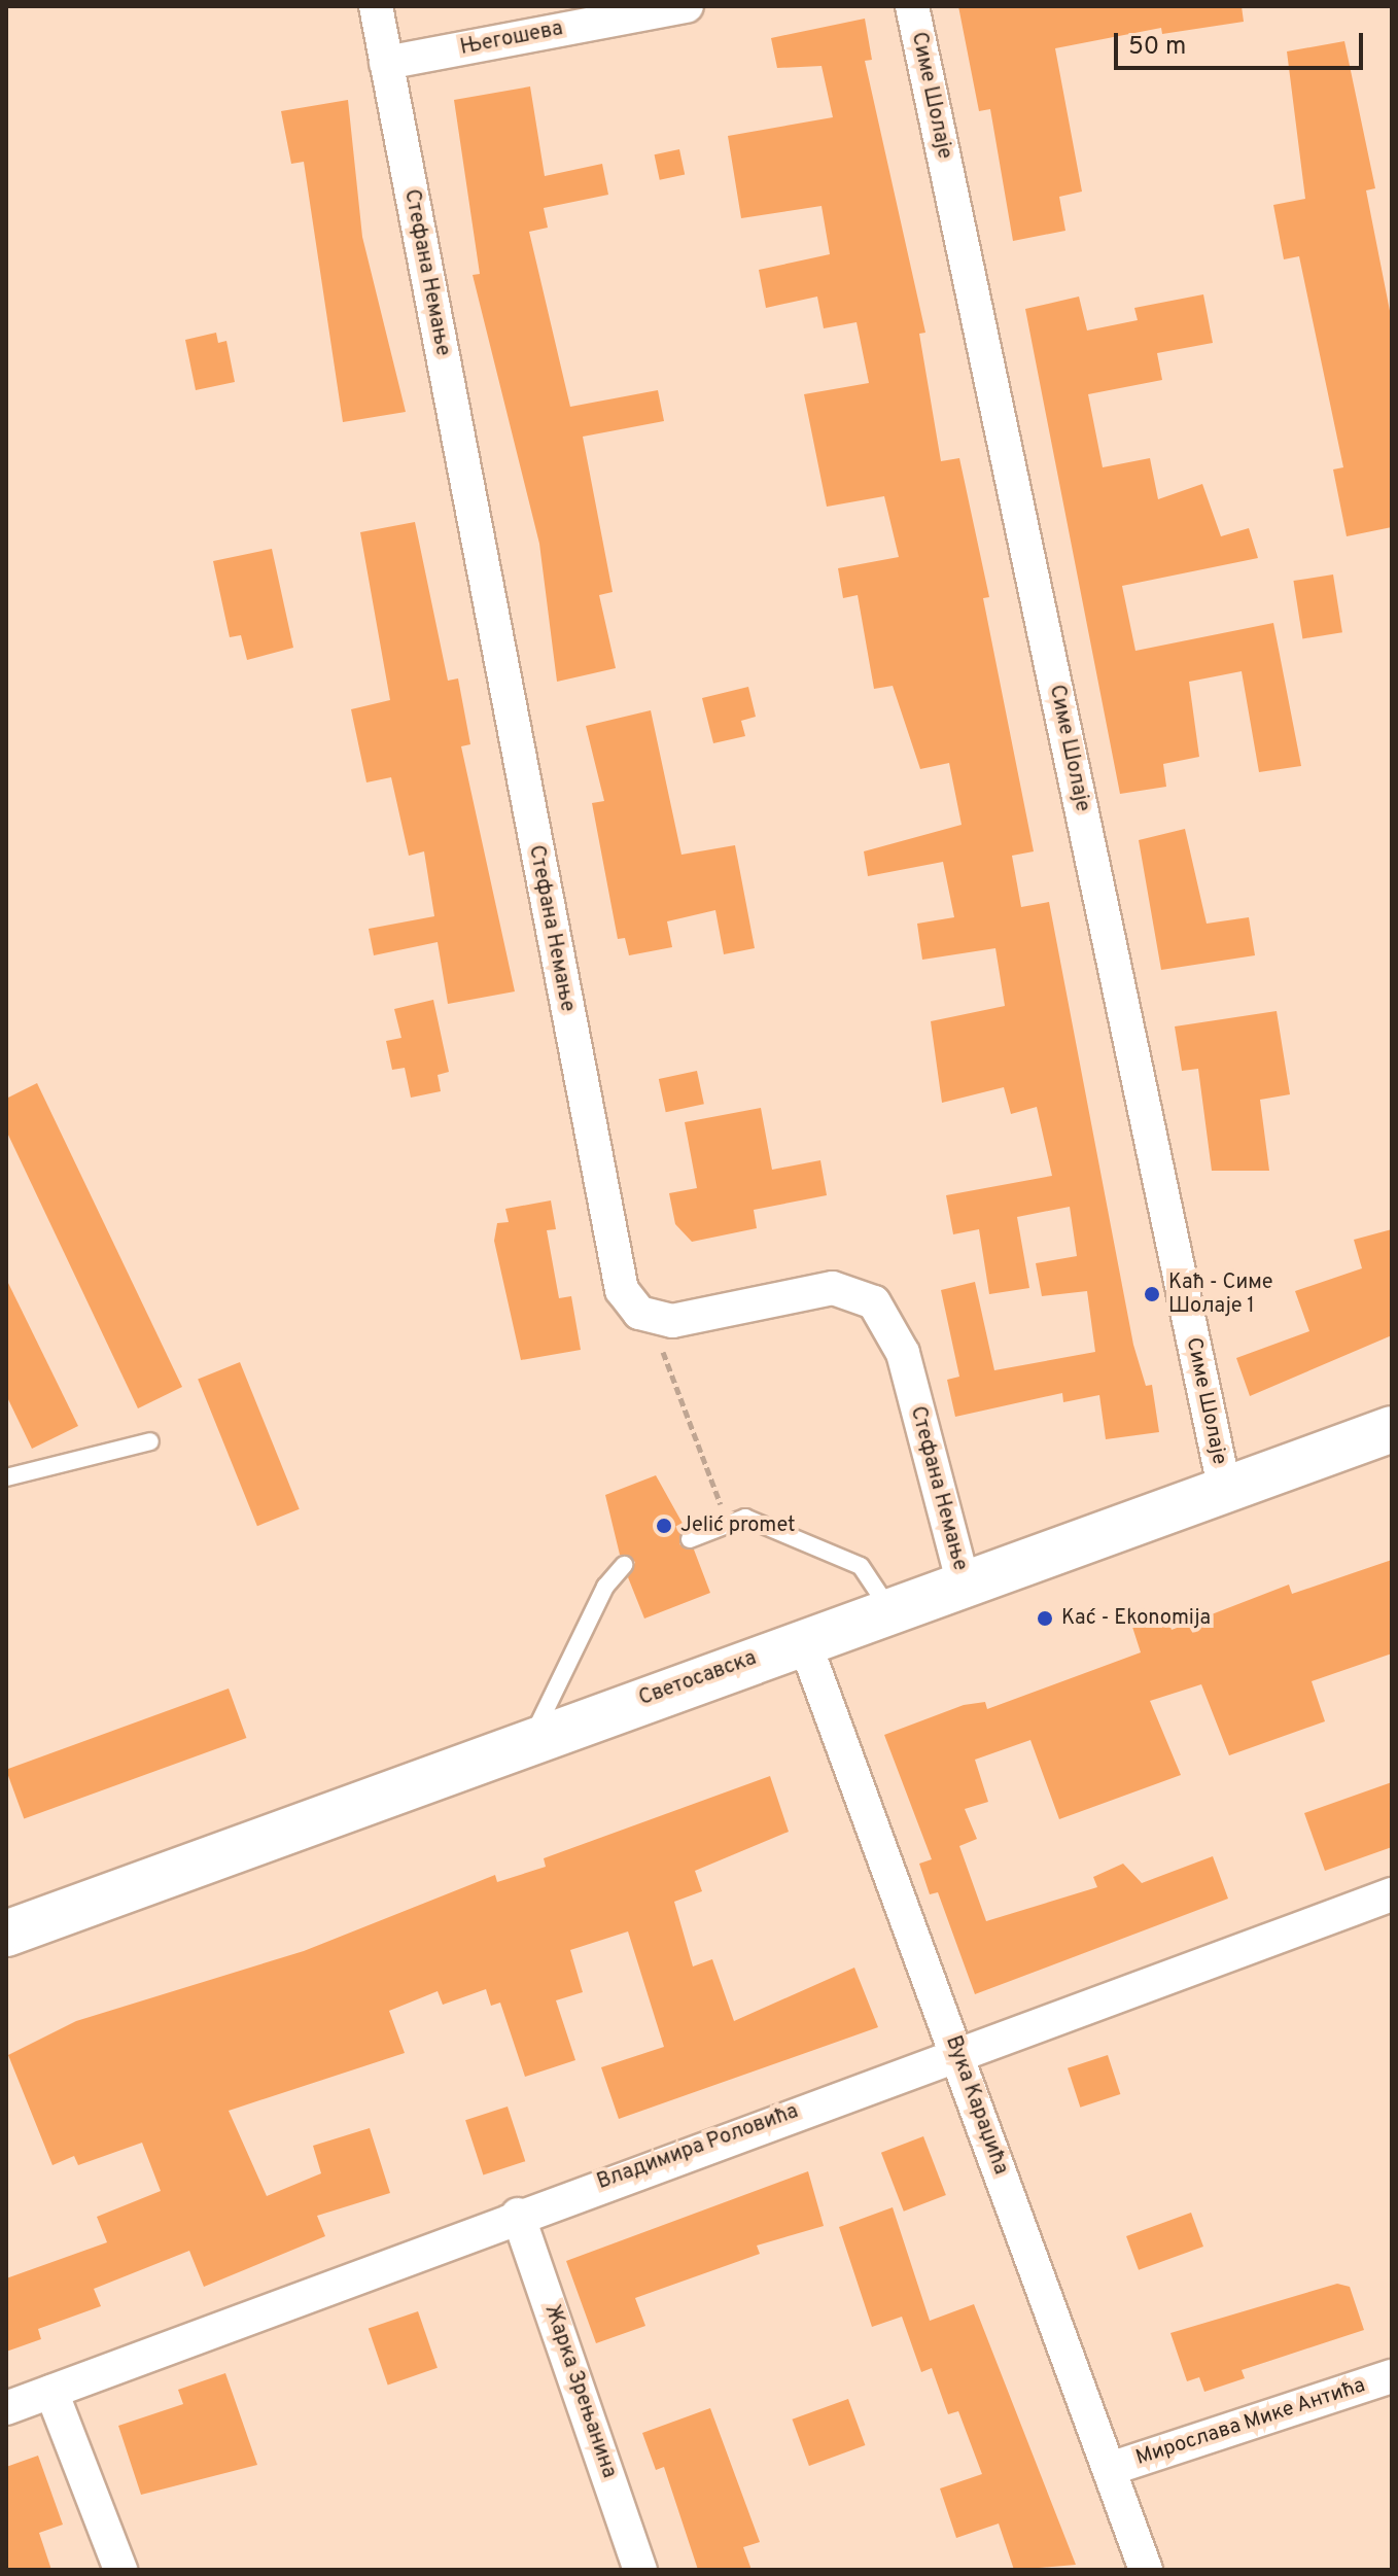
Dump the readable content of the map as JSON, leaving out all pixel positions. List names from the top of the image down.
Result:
{
  "streets": {
    "main road": ["Светосавска"],
    "street": [
      "Његошева",
      "Симе Шолаје",
      "Стефана Немање",
      "Вука Караџића",
      "Владимира Роловића",
      "Жарка Зрењанина",
      "Мирослава Мике Антића"
    ]
  },
  "crossings": [
    ["Његошева", "Стефана Немање"],
    ["Симе Шолаје", "Светосавска"],
    ["Стефана Немање", "Светосавска"],
    ["Светосавска", "Вука Караџића"],
    ["Вука Караџића", "Владимира Роловића"],
    ["Вука Караџића", "Мирослава Мике Антића"],
    ["Владимира Роловића", "Жарка Зрењанина"]
  ],
  "places": ["Каћ - Симе Шолаје 1", "Jelić promet", "Kać - Ekonomija"],
  "scale_bar": "50 m"
}
